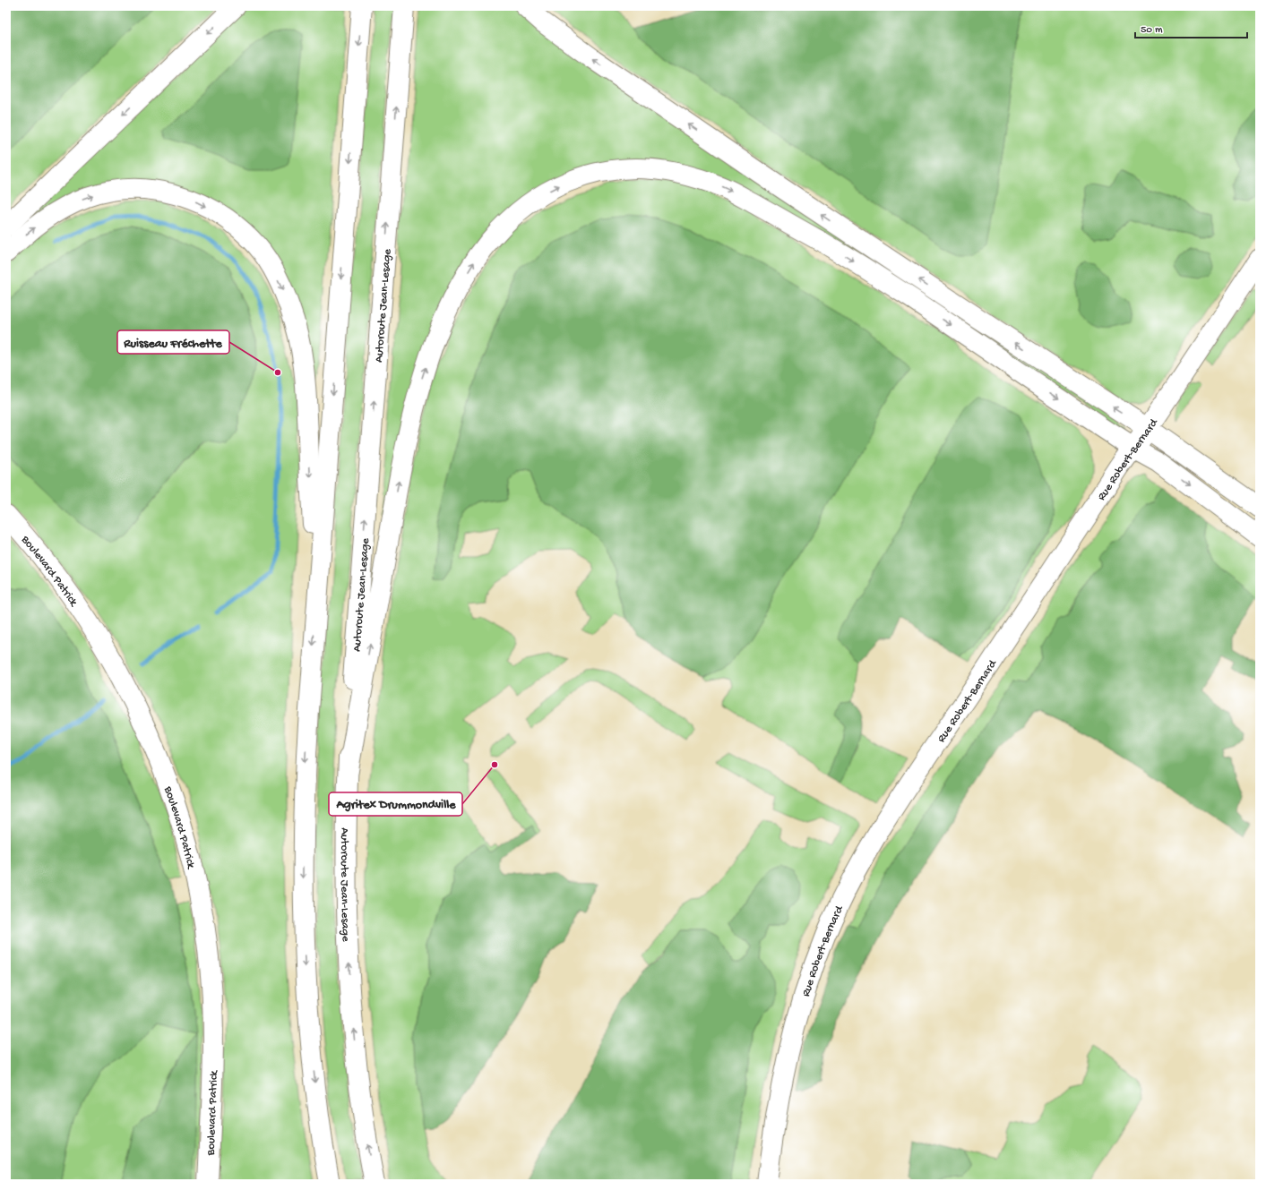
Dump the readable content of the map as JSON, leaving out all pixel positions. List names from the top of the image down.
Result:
{
  "streets": {
    "main road": ["Autoroute Jean-Lesage", "Rue Robert-Bernard", "Boulevard Patrick"]
  },
  "places": ["Ruisseau Fréchette", "Agritex Drummondville"],
  "scale_bar": "50 m"
}
